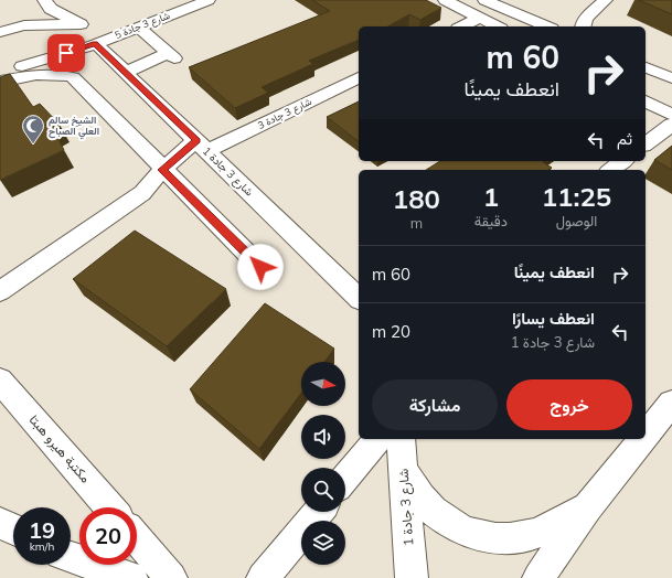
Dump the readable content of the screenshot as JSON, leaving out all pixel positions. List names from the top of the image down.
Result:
{
  "streets": {
    "street": [
      "شارع 3 جادة 5",
      "شارع 3 جادة 3",
      "شارع 3 جادة 1",
      "مكتبة هيرو هبتا"
    ]
  },
  "crossings": [
    ["شارع 3 جادة 5", "شارع 3 جادة 1"],
    ["شارع 3 جادة 3", "شارع 3 جادة 1"]
  ],
  "places": {
    "mosque": ["الشيخ سالم العلي الصباح"]
  },
  "north": "right",
  "page": {
    "turn": ["60 m", "انعطف يمينًا"],
    "then": "ثم",
    "eta": [
      "11:25",
      "الوصول",
      "1",
      "دقيقة",
      "180",
      "m"
    ],
    "list": [
      {
        "name": "انعطف يمينًا",
        "value": "60 m"
      },
      {
        "name": "انعطف يسارًا",
        "note": "شارع 3 جادة 1",
        "value": "20 m"
      }
    ],
    "buttons": ["خروج", "مشاركة"],
    "speed": "19 km/h",
    "limit": "20"
  }
}
